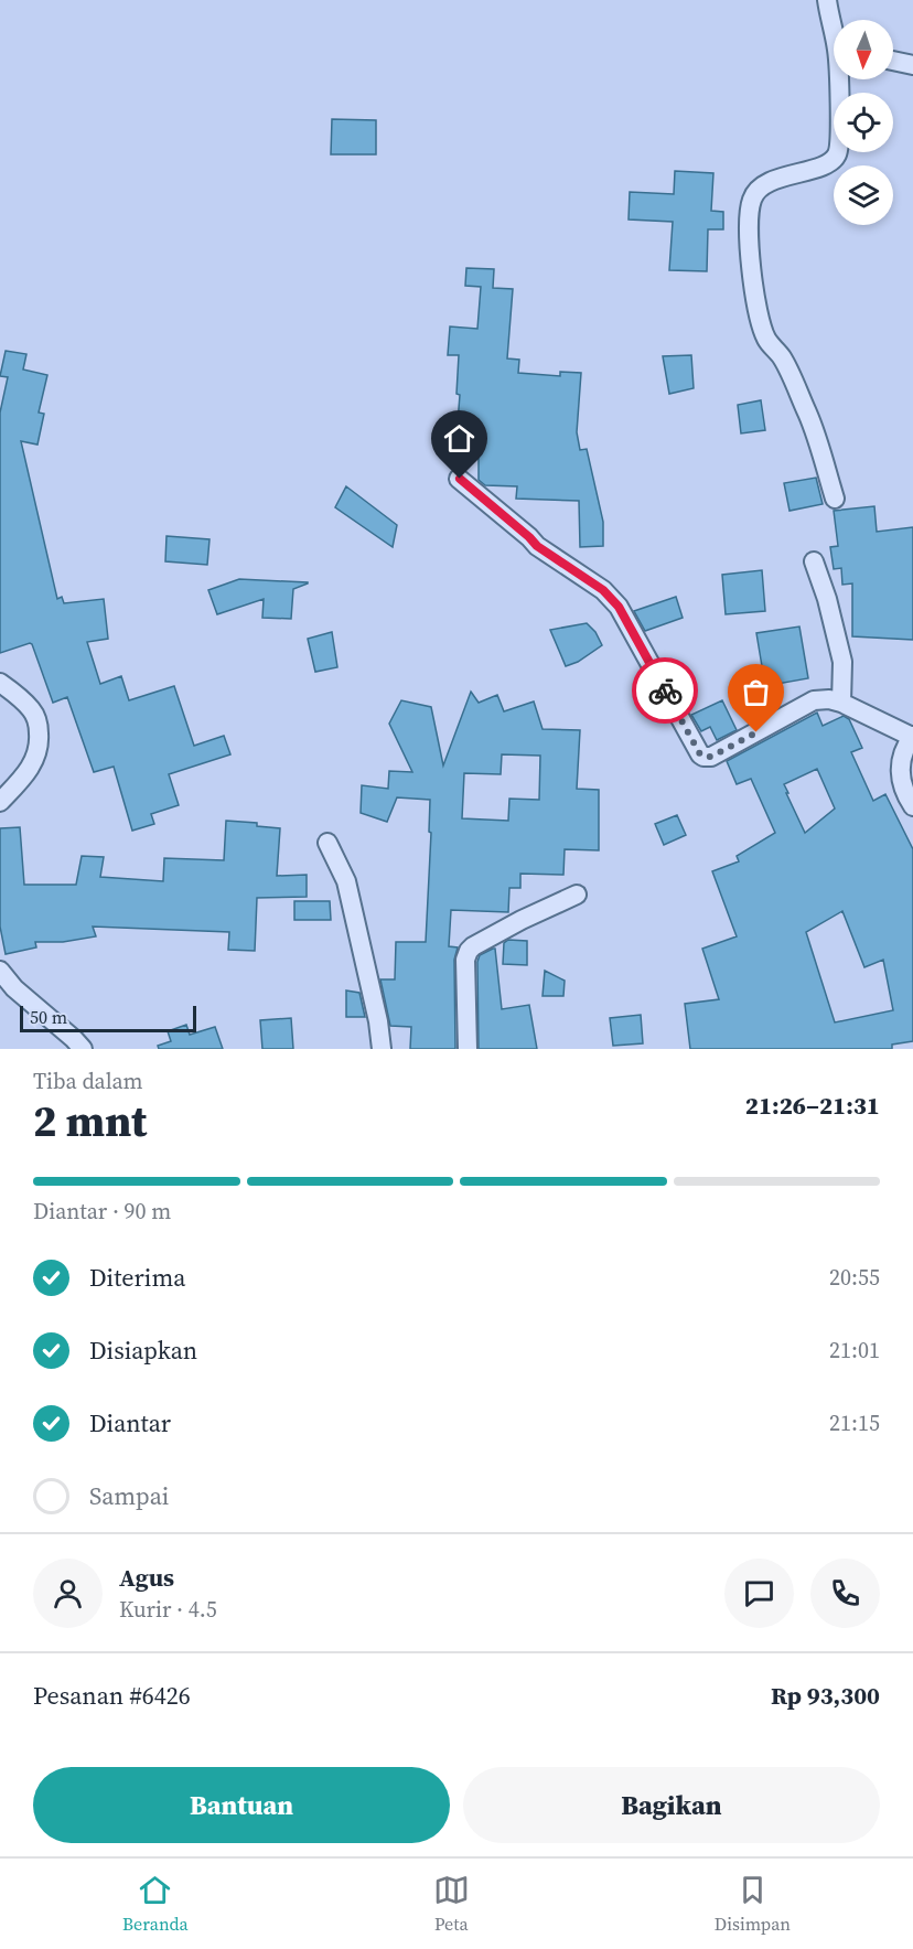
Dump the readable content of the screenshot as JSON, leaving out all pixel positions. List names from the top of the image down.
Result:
{
  "scale_bar": "50 m",
  "north": "bottom",
  "page": {
    "scale": "50 m",
    "heading": ["2 mnt", "Tiba dalam", "21:26–21:31"],
    "panel": [
      "Agus",
      "Kurir · 4.5",
      "Pesanan #6426",
      "Rp 93,300"
    ],
    "bar": "Diantar · 90 m",
    "list": [
      ["Diterima", "20:55"],
      ["Disiapkan", "21:01"],
      ["Diantar", "21:15"],
      "Sampai"
    ],
    "buttons": ["Bantuan", "Bagikan"],
    "tabs": ["Beranda", "Peta", "Disimpan"]
  }
}
